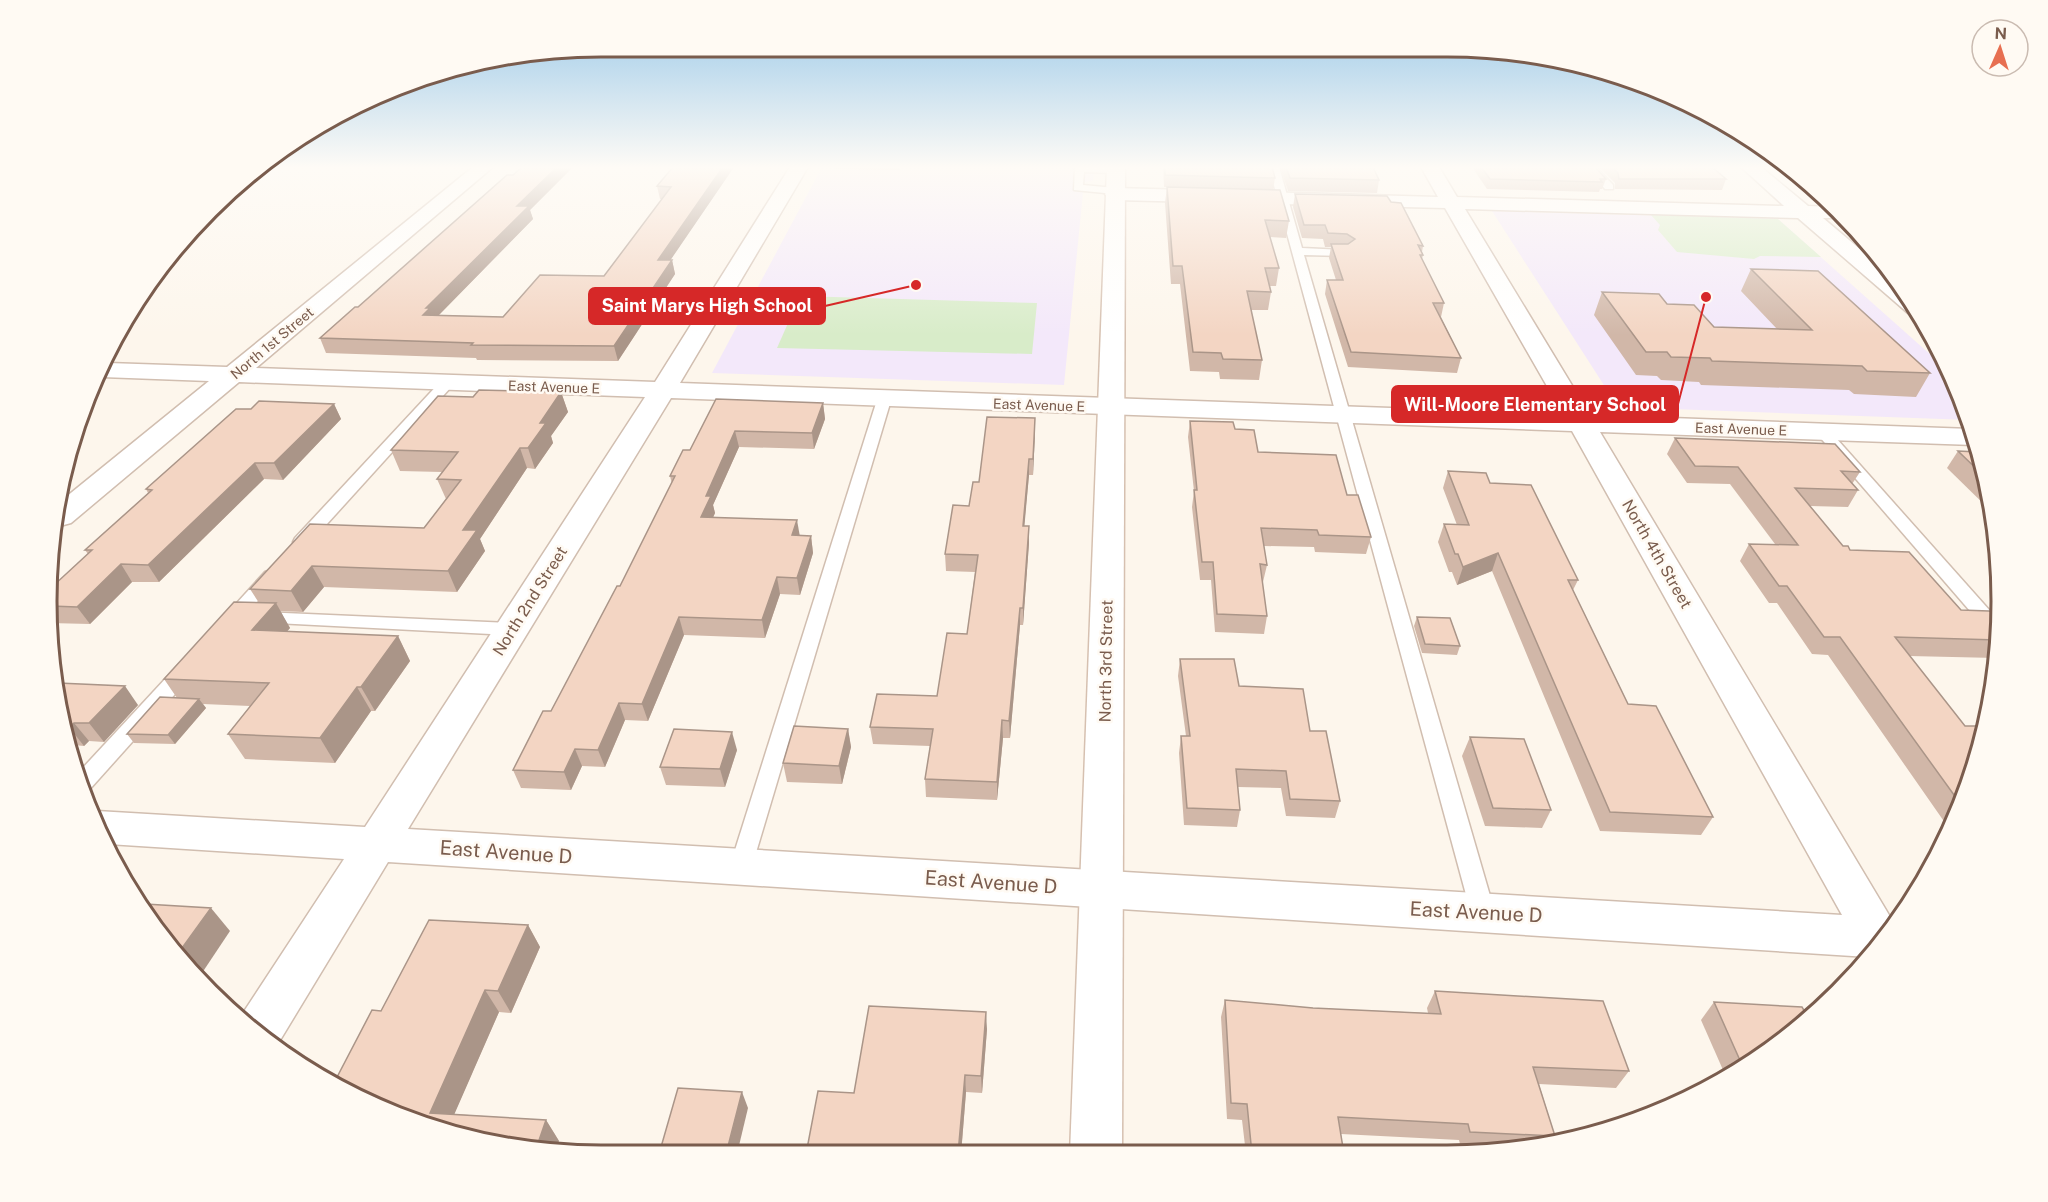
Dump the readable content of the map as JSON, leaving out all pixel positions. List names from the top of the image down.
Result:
{
  "streets": {
    "street": [
      "North 1st Street",
      "East Avenue E",
      "North 4th Street",
      "North 2nd Street",
      "North 3rd Street",
      "East Avenue D"
    ]
  },
  "crossings": [
    ["North 1st Street", "East Avenue E"],
    ["East Avenue E", "North 4th Street"],
    ["East Avenue E", "North 2nd Street"],
    ["East Avenue E", "North 3rd Street"],
    ["North 2nd Street", "East Avenue D"],
    ["North 3rd Street", "East Avenue D"]
  ],
  "places": ["Saint Marys High School", "Will-Moore Elementary School"],
  "north": "top"
}
